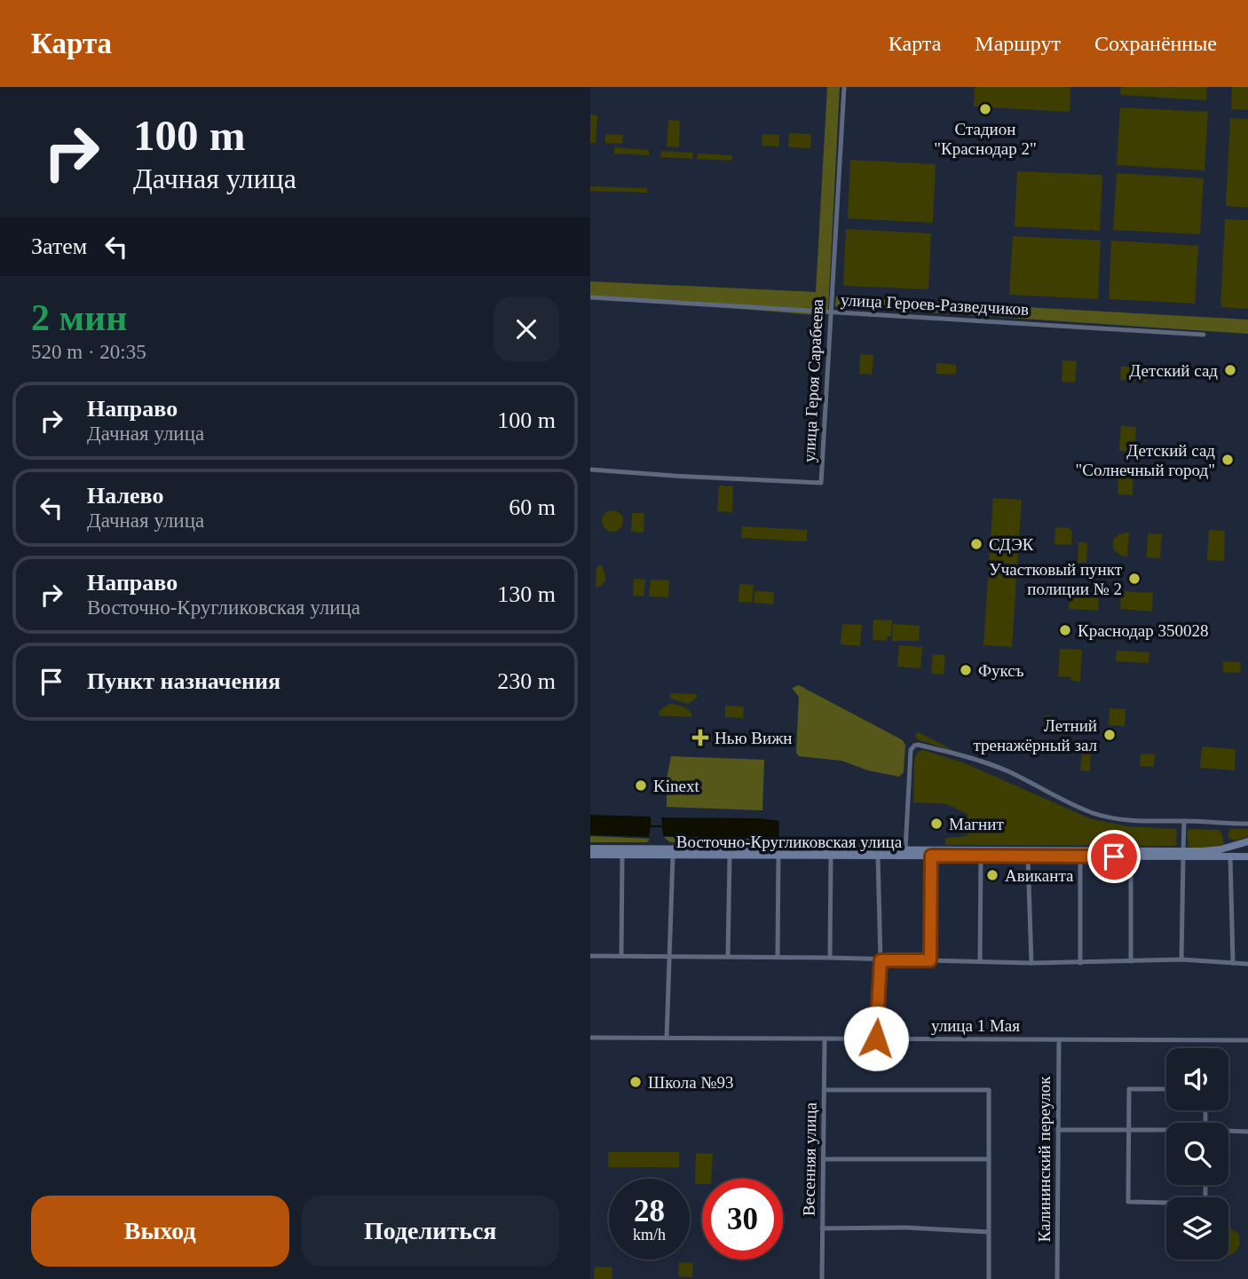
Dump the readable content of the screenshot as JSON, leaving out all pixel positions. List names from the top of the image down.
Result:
{
  "streets": {
    "main road": ["Восточно-Кругликовская улица"],
    "street": [
      "улица Героев-Разведчиков",
      "улица Героя Сарабеева",
      "улица 1 Мая",
      "Весенняя улица",
      "Калининский переулок"
    ]
  },
  "crossings": [
    ["улица Героев-Разведчиков", "улица Героя Сарабеева"],
    ["улица 1 Мая", "Весенняя улица"],
    ["улица 1 Мая", "Калининский переулок"]
  ],
  "places": {
    "other": [
      "Стадион \"Краснодар 2\"",
      "Детский сад",
      "Детский сад \"Солнечный город\"",
      "СДЭК",
      "Участковый пункт полиции № 2",
      "Краснодар 350028",
      "Фуксъ",
      "Летний тренажёрный зал",
      "Kinext",
      "Магнит",
      "Авиканта",
      "Школа №93"
    ],
    "health": ["Нью Вижн"]
  },
  "page": {
    "header": "Карта",
    "nav": ["Карта", "Маршрут", "Сохранённые"],
    "turn": ["100 m", "Дачная улица"],
    "then": "Затем",
    "heading": ["2 мин", "520 m · 20:35"],
    "list": [
      {
        "name": "Направо",
        "note": "Дачная улица",
        "value": "100 m"
      },
      {
        "name": "Налево",
        "note": "Дачная улица",
        "value": "60 m"
      },
      {
        "name": "Направо",
        "note": "Восточно-Кругликовская улица",
        "value": "130 m"
      },
      {
        "name": "Пункт назначения",
        "value": "230 m"
      }
    ],
    "speed": "28 km/h",
    "limit": "30",
    "buttons": ["Выход", "Поделиться"]
  }
}
